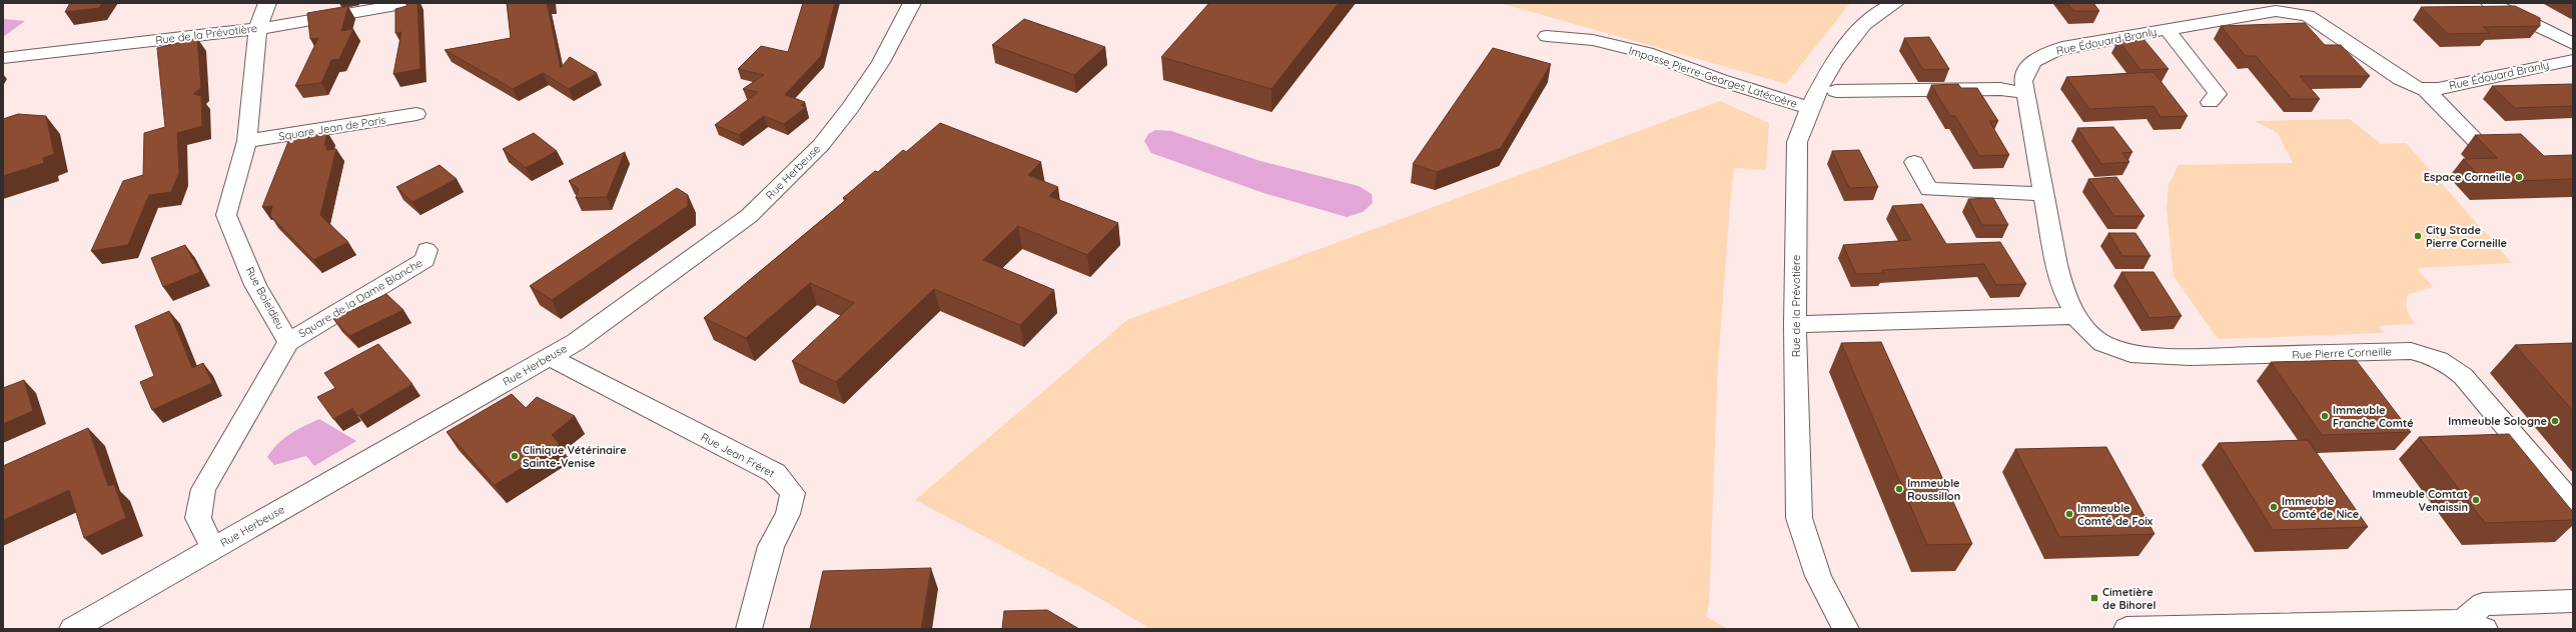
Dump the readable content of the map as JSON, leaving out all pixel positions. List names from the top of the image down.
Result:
{
  "streets": {
    "street": [
      "Rue de la Prévotière",
      "Rue Édouard Branly",
      "Impasse Pierre-Georges Latécoère",
      "Square Jean de Paris",
      "Rue Herbeuse",
      "Rue Boieldieu",
      "Square de la Dame Blanche",
      "Rue Pierre Corneille",
      "Rue Jean Fréret"
    ]
  },
  "crossings": [
    ["Rue de la Prévotière", "Impasse Pierre-Georges Latécoère"],
    ["Rue de la Prévotière", "Rue Boieldieu"],
    ["Rue Édouard Branly", "Rue Pierre Corneille"],
    ["Square Jean de Paris", "Rue Boieldieu"],
    ["Rue Herbeuse", "Rue Boieldieu"],
    ["Rue Herbeuse", "Rue Jean Fréret"],
    ["Rue Boieldieu", "Square de la Dame Blanche"]
  ],
  "places": {
    "other": [
      "Espace Corneille",
      "City Stade Pierre Corneille",
      "Immeuble Franche Comté",
      "Immeuble Sologne",
      "Clinique Vétérinaire Sainte-Venise",
      "Immeuble Roussillon",
      "Immeuble Comtat Venaissin",
      "Immeuble Comté de Nice",
      "Immeuble Comté de Foix"
    ],
    "transit": ["Cimetière de Bihorel"]
  }
}
